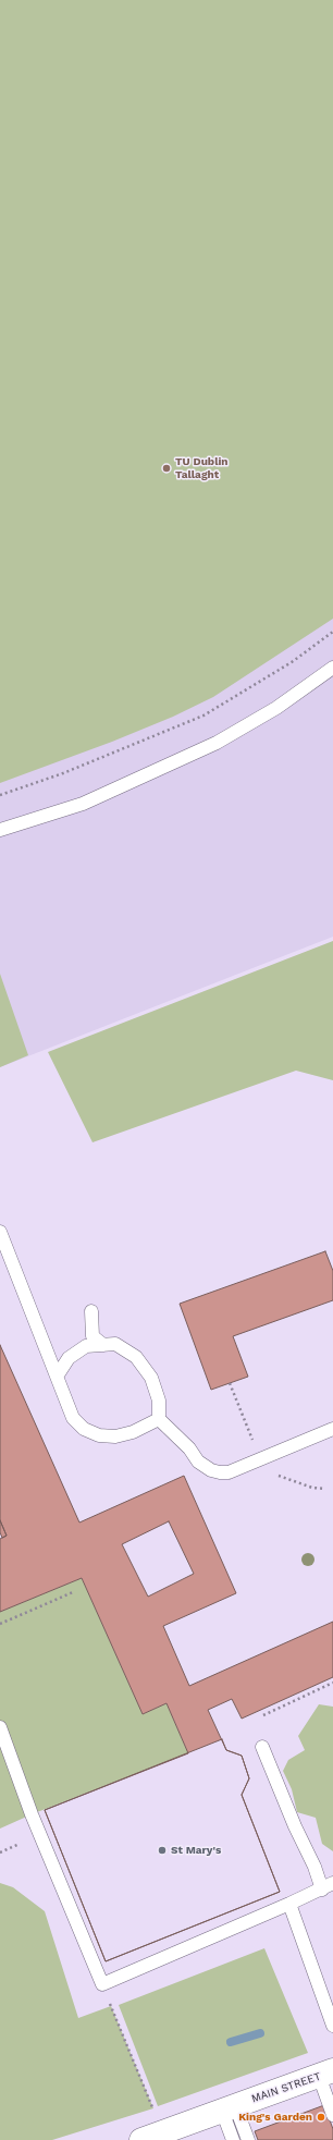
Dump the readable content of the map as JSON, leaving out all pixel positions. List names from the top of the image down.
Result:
{
  "streets": {
    "street": ["MAIN STREET"]
  },
  "places": ["TU Dublin Tallaght", "St Mary's", "King's Garden"]
}
